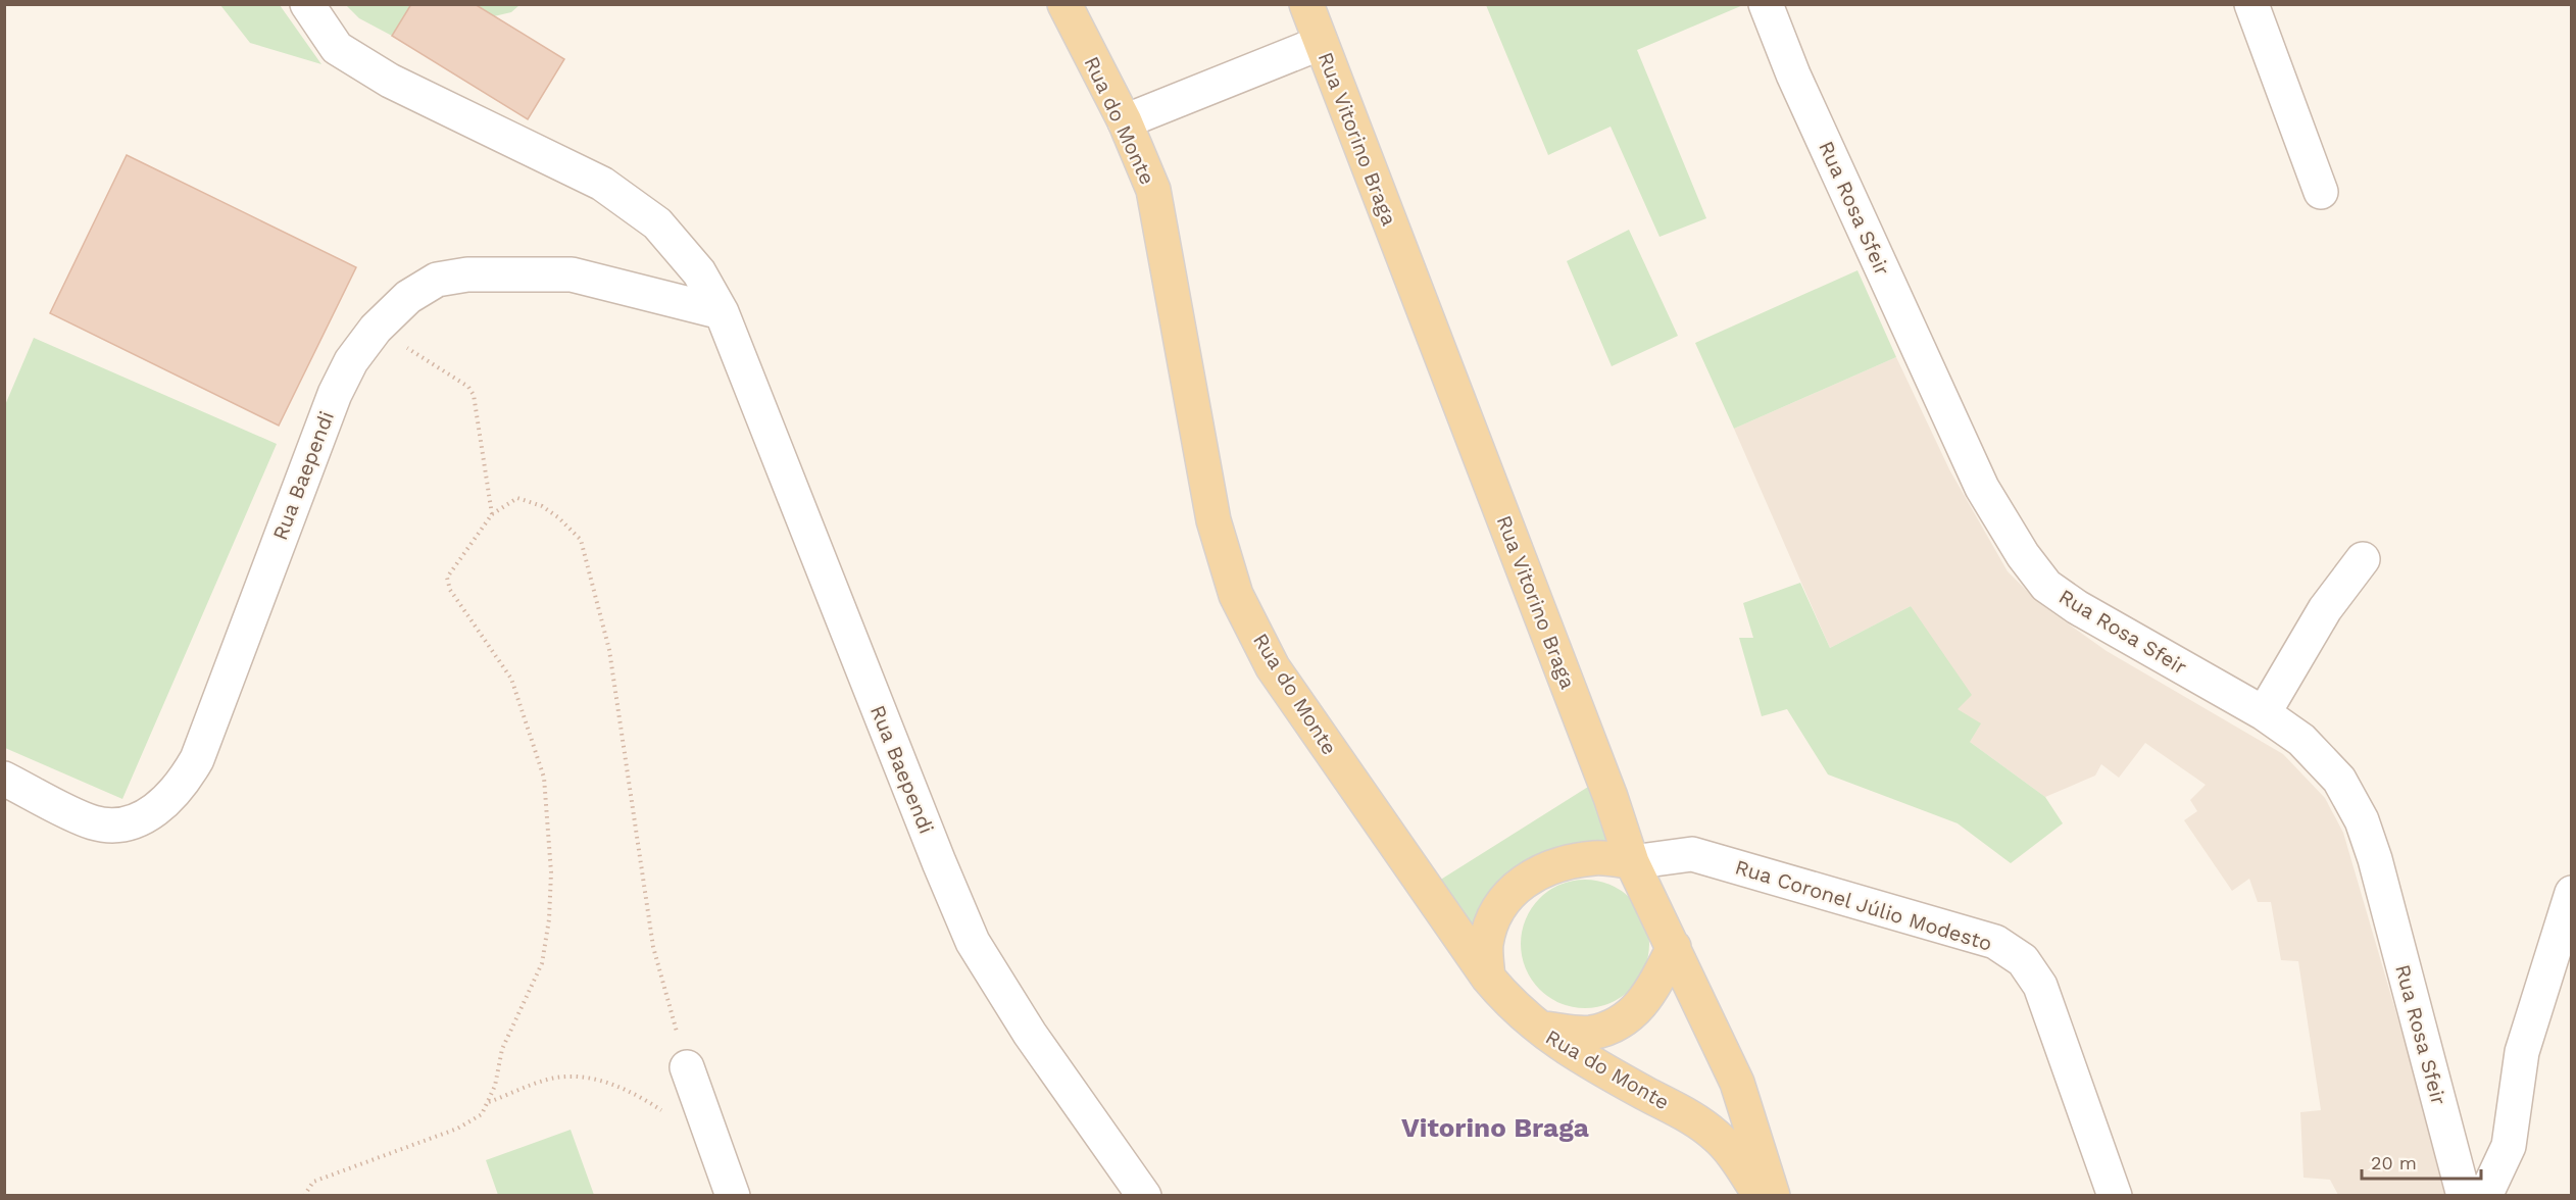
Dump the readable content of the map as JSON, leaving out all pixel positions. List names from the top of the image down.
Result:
{
  "streets": {
    "main road": ["Rua do Monte", "Rua Vitorino Braga"],
    "street": ["Rua Rosa Sfeir", "Rua Baependi", "Rua Coronel Júlio Modesto"]
  },
  "crossings": [
    ["Rua do Monte", "Rua Vitorino Braga"],
    ["Rua do Monte", "Rua Coronel Júlio Modesto"],
    ["Rua Vitorino Braga", "Rua Coronel Júlio Modesto"]
  ],
  "districts": ["Vitorino Braga"],
  "scale_bar": "20 m"
}
